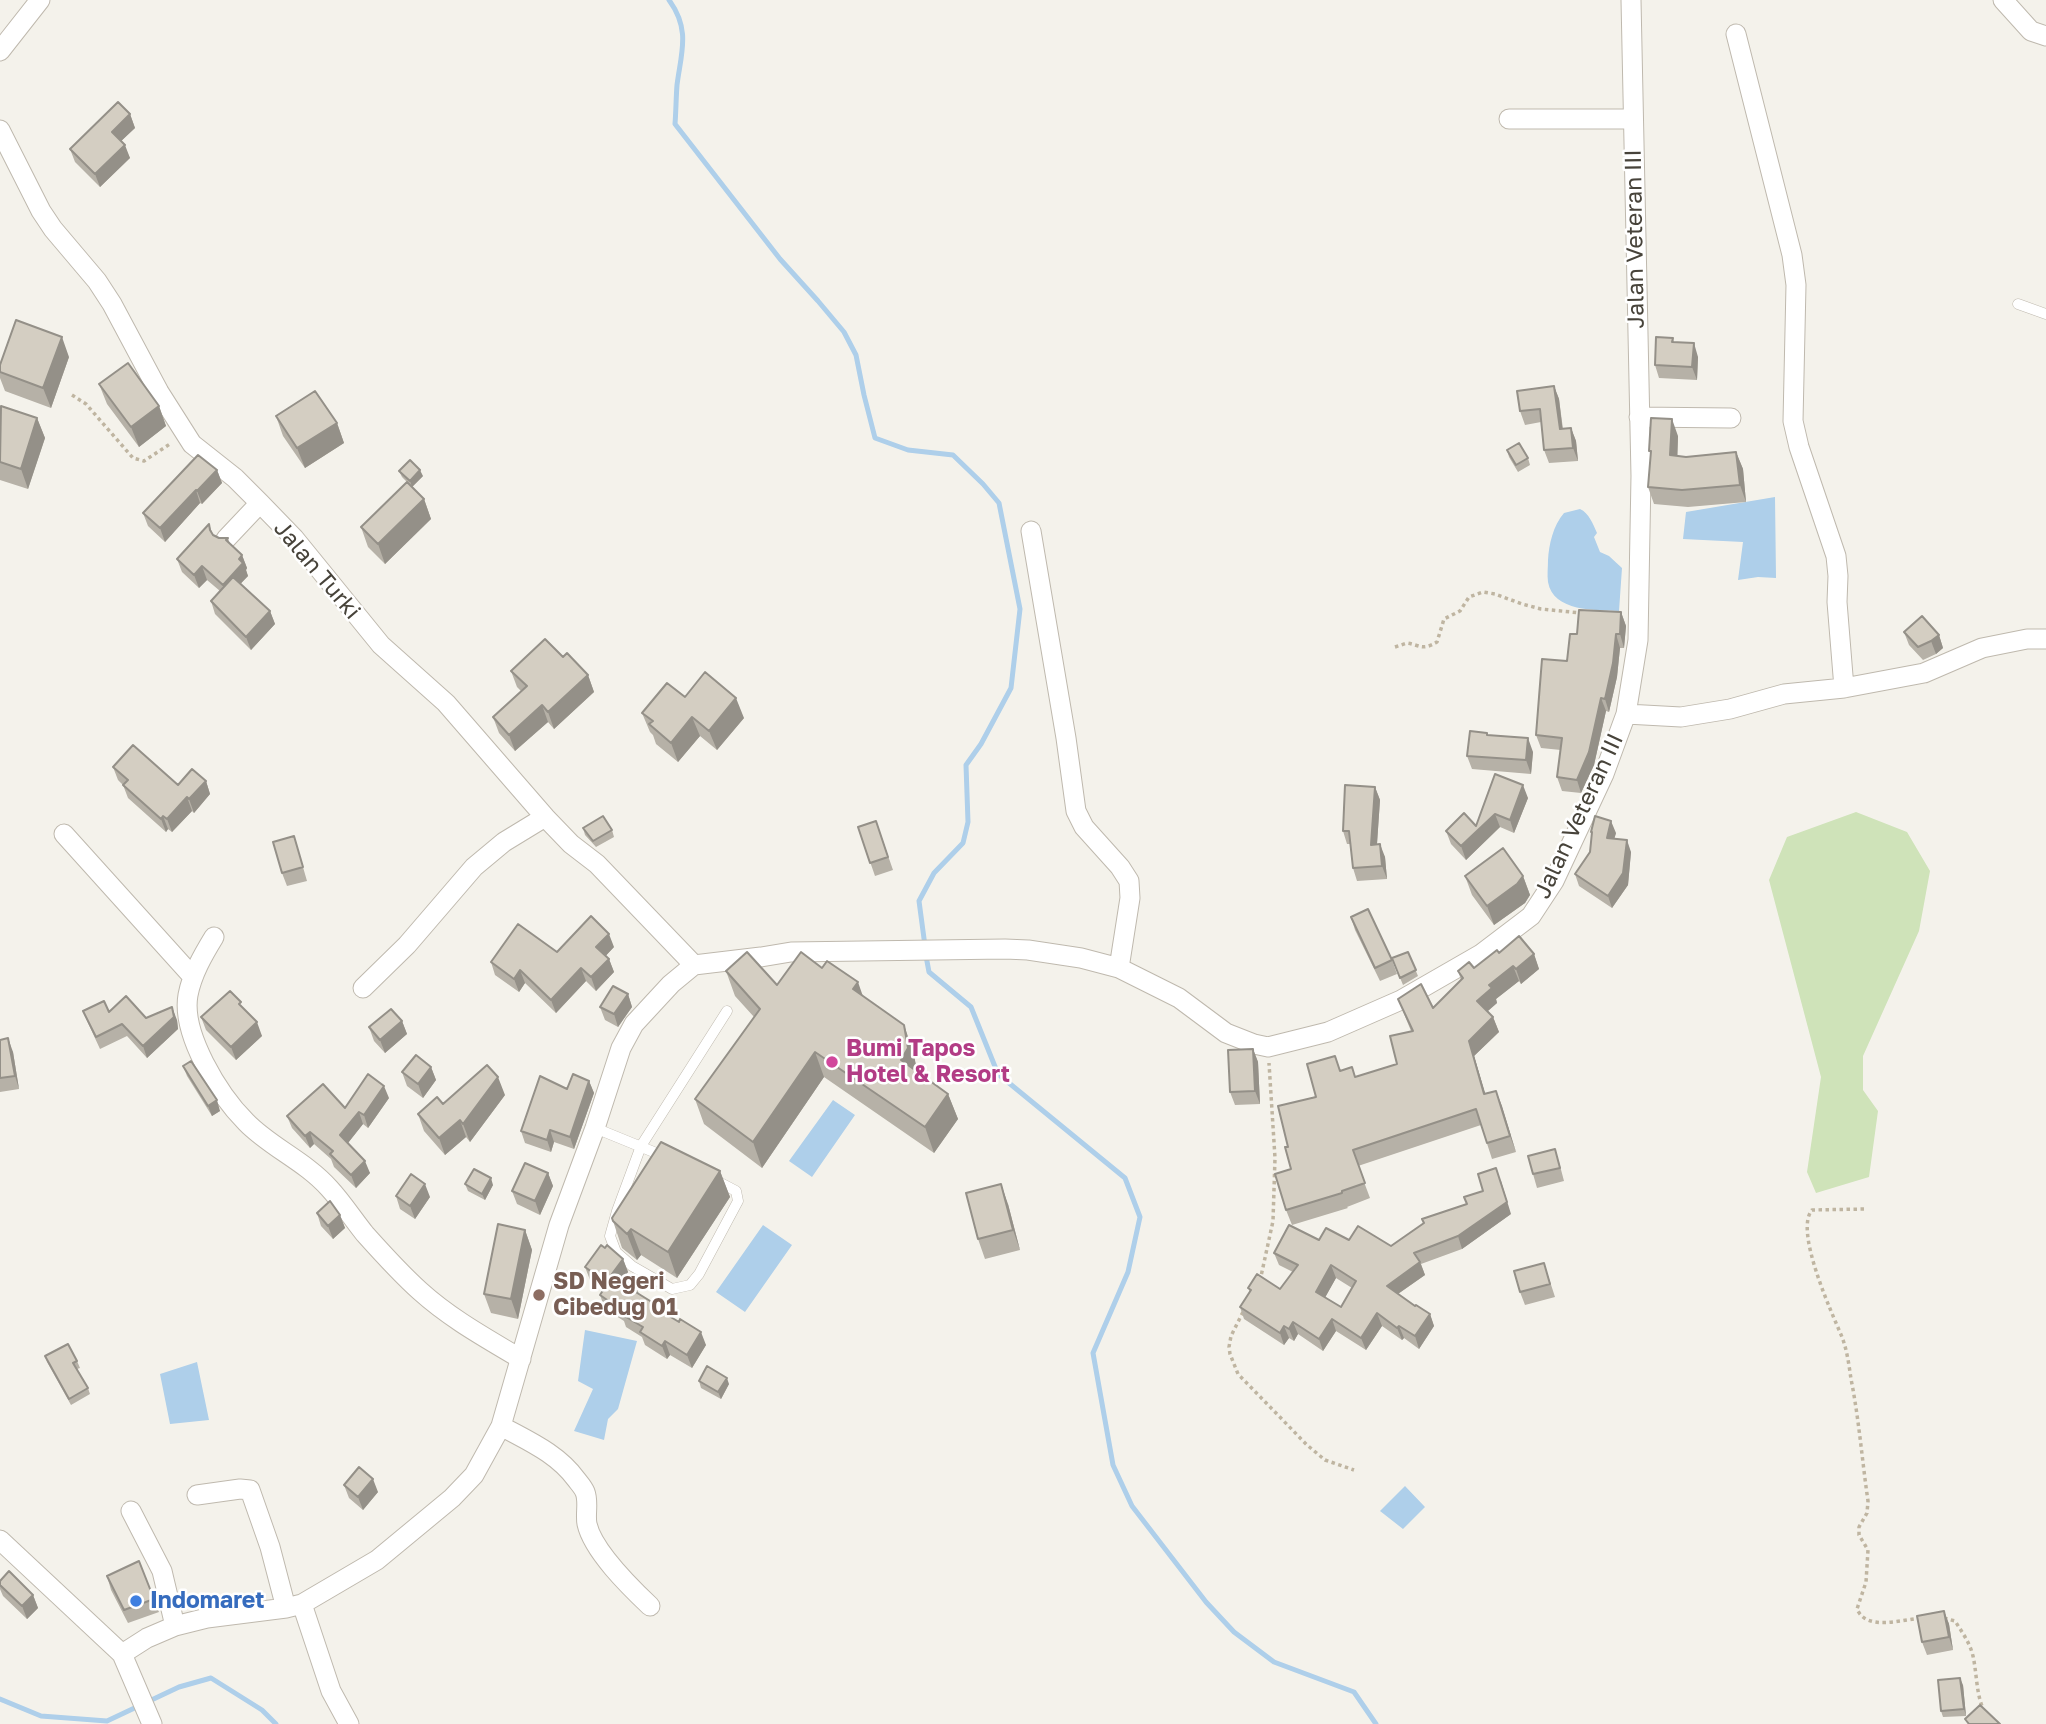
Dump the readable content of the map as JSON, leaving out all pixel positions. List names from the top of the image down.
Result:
{
  "streets": {
    "street": ["Jalan Veteran III", "Jalan Turki"]
  },
  "places": ["Bumi Tapos Hotel & Resort", "SD Negeri Cibedug 01", "Indomaret"]
}
